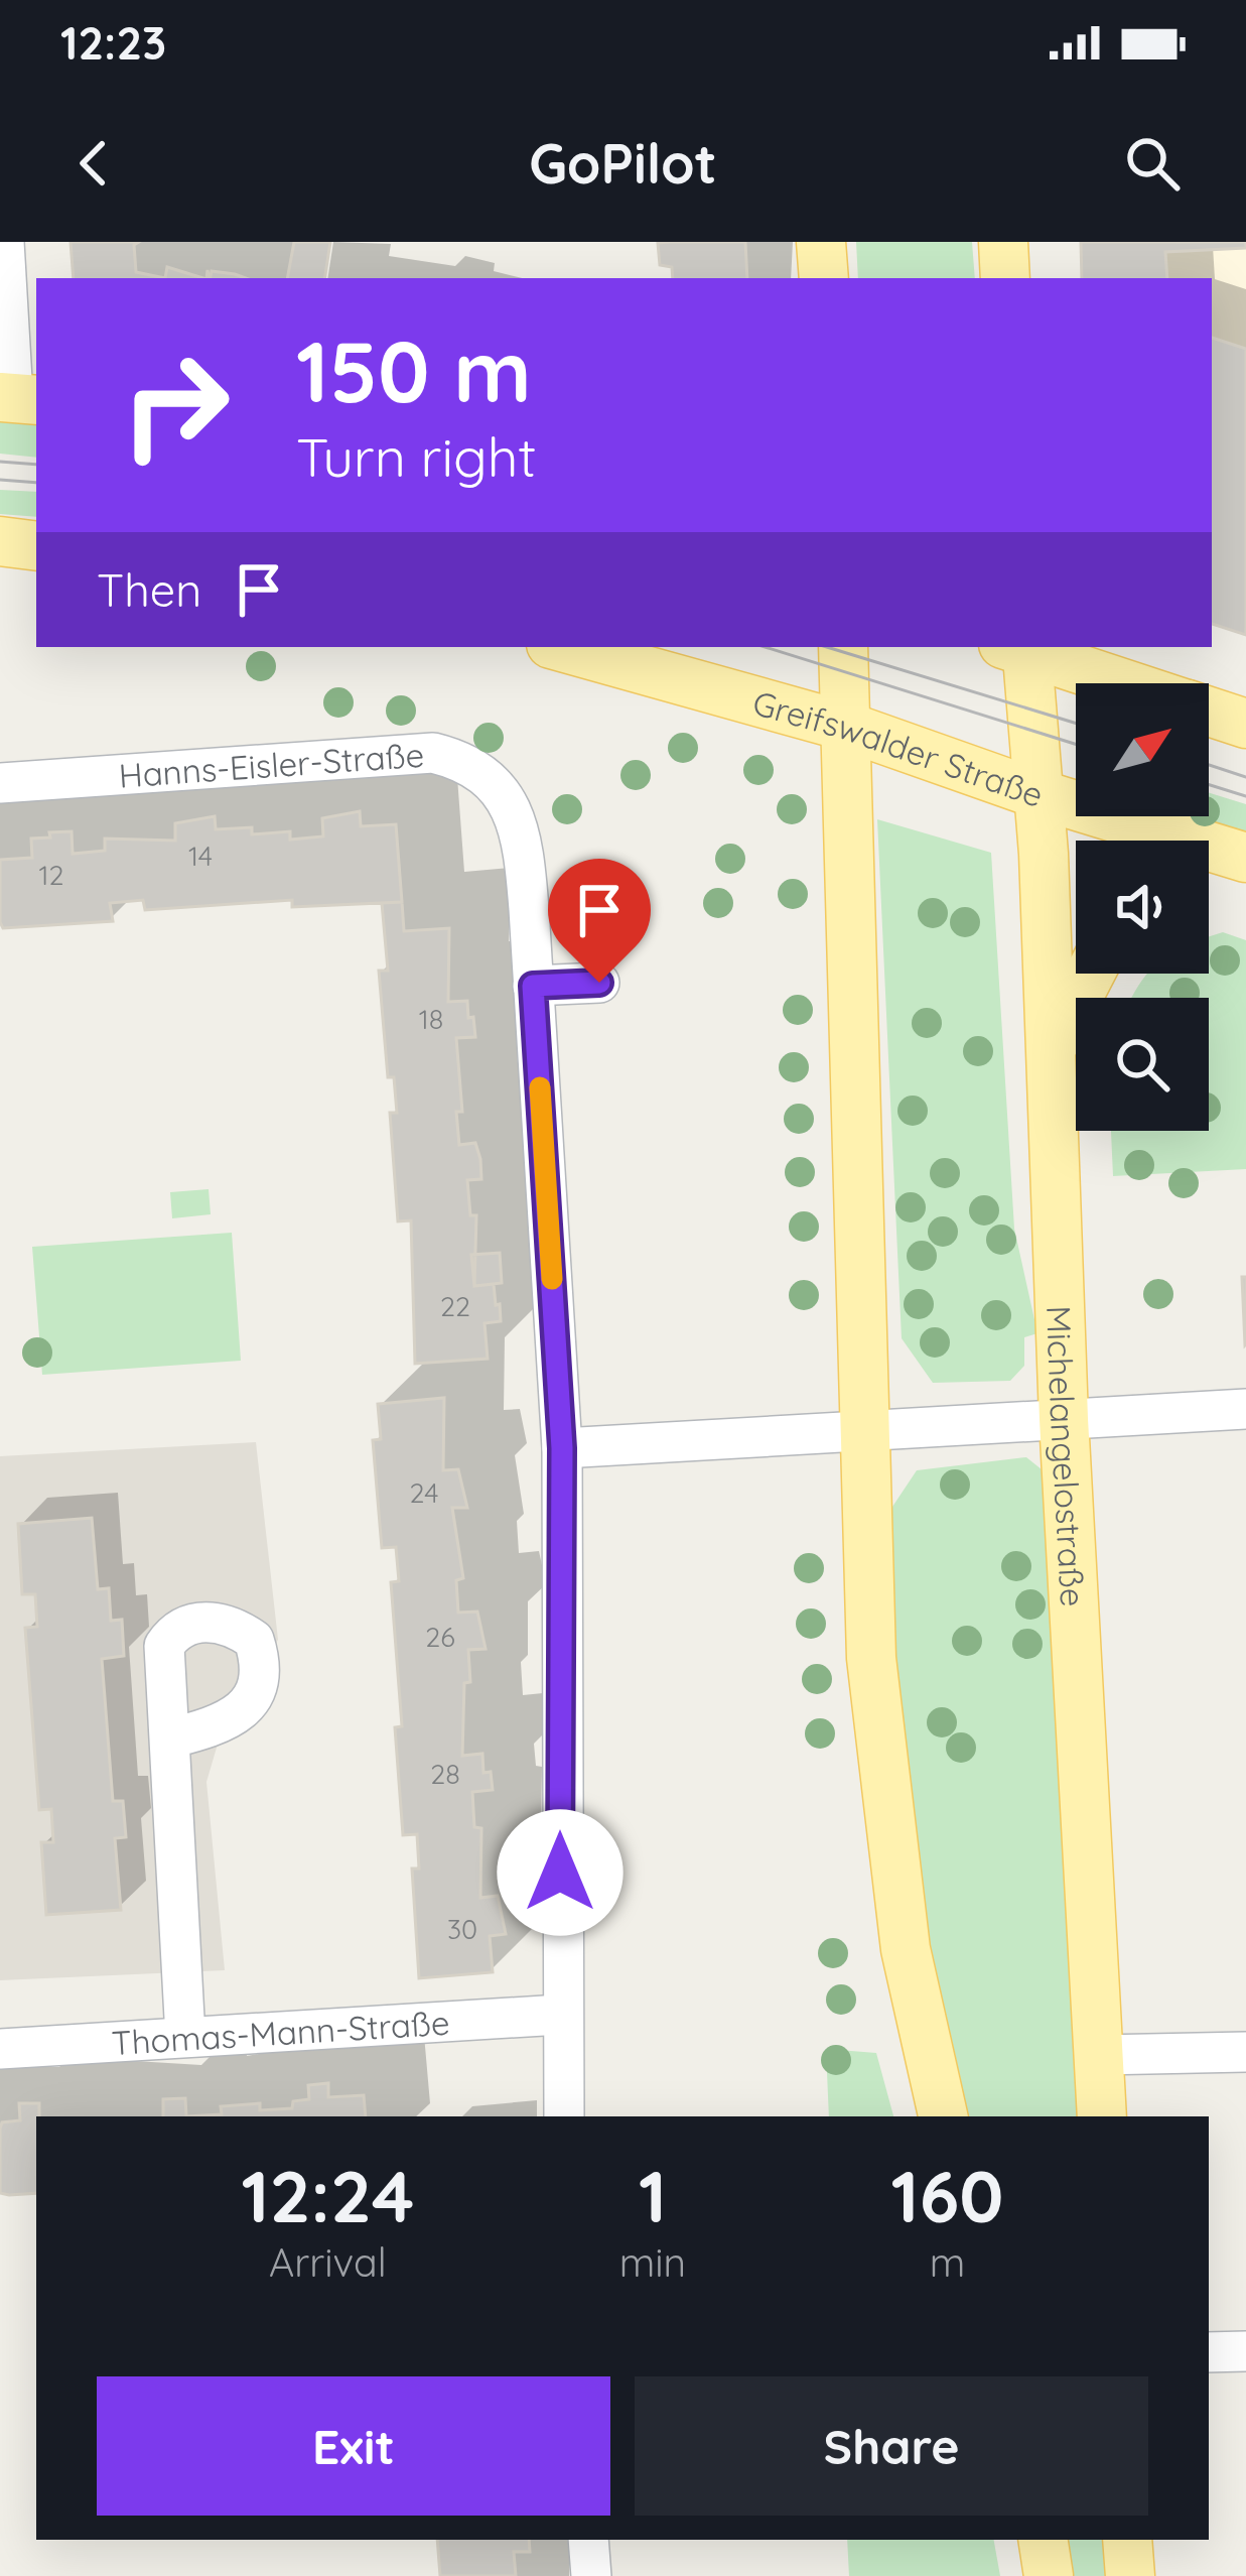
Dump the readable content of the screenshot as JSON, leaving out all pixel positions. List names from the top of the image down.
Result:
{
  "streets": {
    "main road": ["Greifswalder Straße", "Michelangelostraße"],
    "street": ["Hanns-Eisler-Straße", "Thomas-Mann-Straße"]
  },
  "crossings": [
    ["Greifswalder Straße", "Michelangelostraße"],
    ["Hanns-Eisler-Straße", "Thomas-Mann-Straße"]
  ],
  "house_numbers": [
    "14",
    "12",
    "18",
    "22",
    "24",
    "26",
    "28",
    "30"
  ],
  "north": "top right",
  "page": {
    "status": "12:23",
    "header": "GoPilot",
    "turn": ["150 m", "Turn right"],
    "then": "Then",
    "eta": [
      "12:24",
      "Arrival",
      "1",
      "min",
      "160",
      "m"
    ],
    "buttons": ["Exit", "Share"]
  }
}
